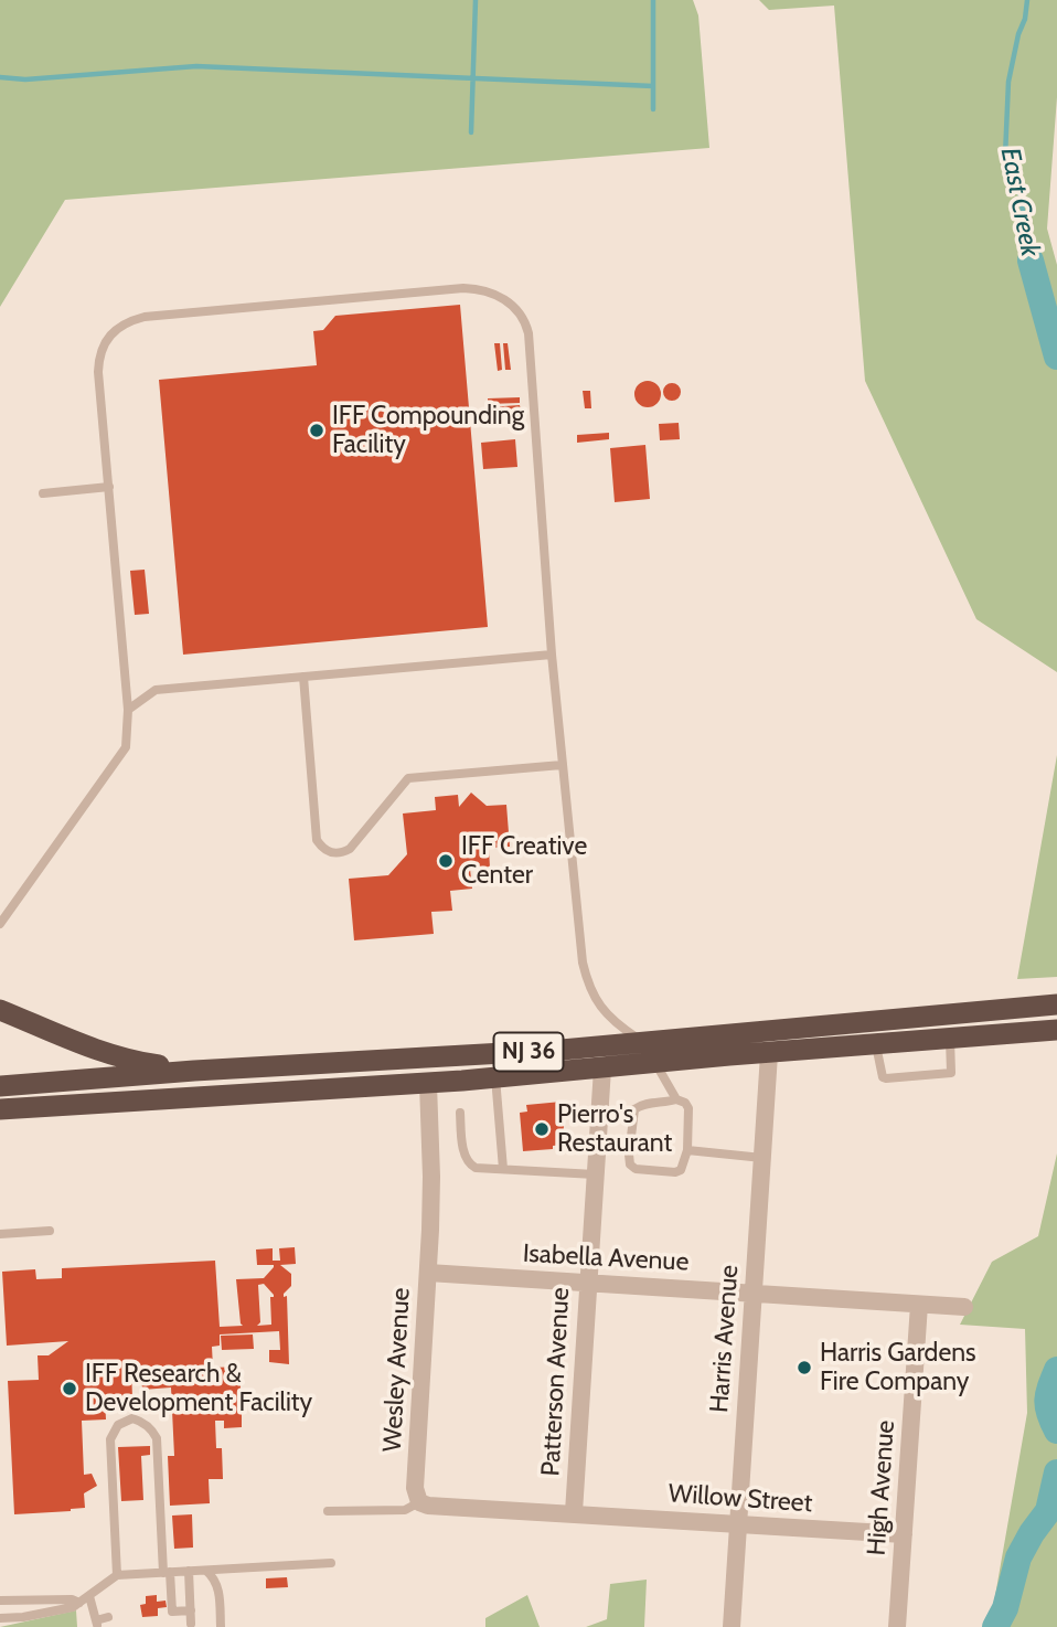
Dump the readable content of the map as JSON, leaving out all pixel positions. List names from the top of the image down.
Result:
{
  "streets": {
    "highway": ["NJ 36"],
    "street": [
      "Isabella Avenue",
      "Harris Avenue",
      "Wesley Avenue",
      "Patterson Avenue",
      "High Avenue",
      "Willow Street"
    ]
  },
  "crossings": [
    ["NJ 36", "Harris Avenue"],
    ["NJ 36", "Wesley Avenue"],
    ["NJ 36", "Patterson Avenue"],
    ["Isabella Avenue", "Harris Avenue"],
    ["Isabella Avenue", "Wesley Avenue"],
    ["Isabella Avenue", "Patterson Avenue"],
    ["Isabella Avenue", "High Avenue"],
    ["Harris Avenue", "Willow Street"],
    ["Patterson Avenue", "Willow Street"],
    ["High Avenue", "Willow Street"]
  ],
  "water": ["East Creek"],
  "places": [
    "IFF Compounding Facility",
    "IFF Creative Center",
    "Pierro's Restaurant",
    "Harris Gardens Fire Company",
    "IFF Research & Development Facility"
  ]
}
